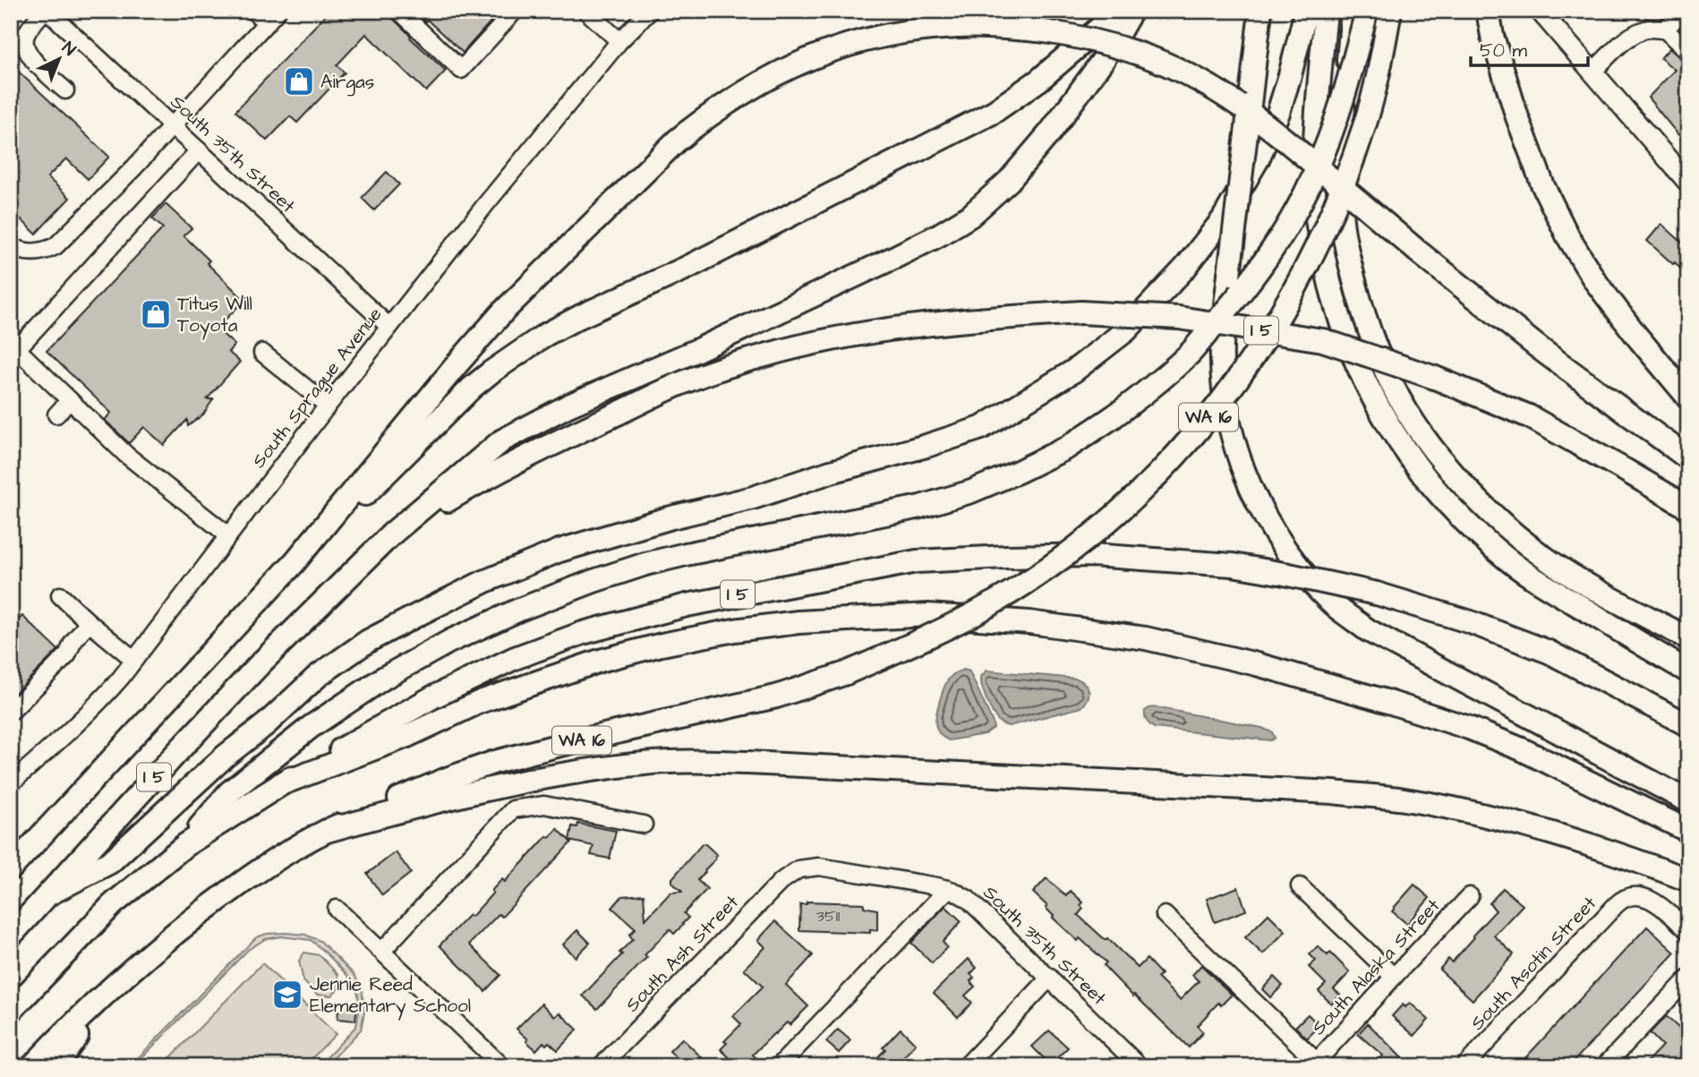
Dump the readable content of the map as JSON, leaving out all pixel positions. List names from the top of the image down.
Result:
{
  "streets": {
    "highway": ["I 5", "WA 16"],
    "street": [
      "South 35th Street",
      "South Sprague Avenue",
      "South Ash Street",
      "South Asotin Street",
      "South Alaska Street"
    ]
  },
  "crossings": [
    ["South 35th Street", "South Sprague Avenue"],
    ["South 35th Street", "South Ash Street"]
  ],
  "places": {
    "shop": ["Airgas", "Titus Will Toyota"],
    "school or university": ["Jennie Reed Elementary School"]
  },
  "house_numbers": ["3511"],
  "scale_bar": "50 m",
  "north": "top right"
}
